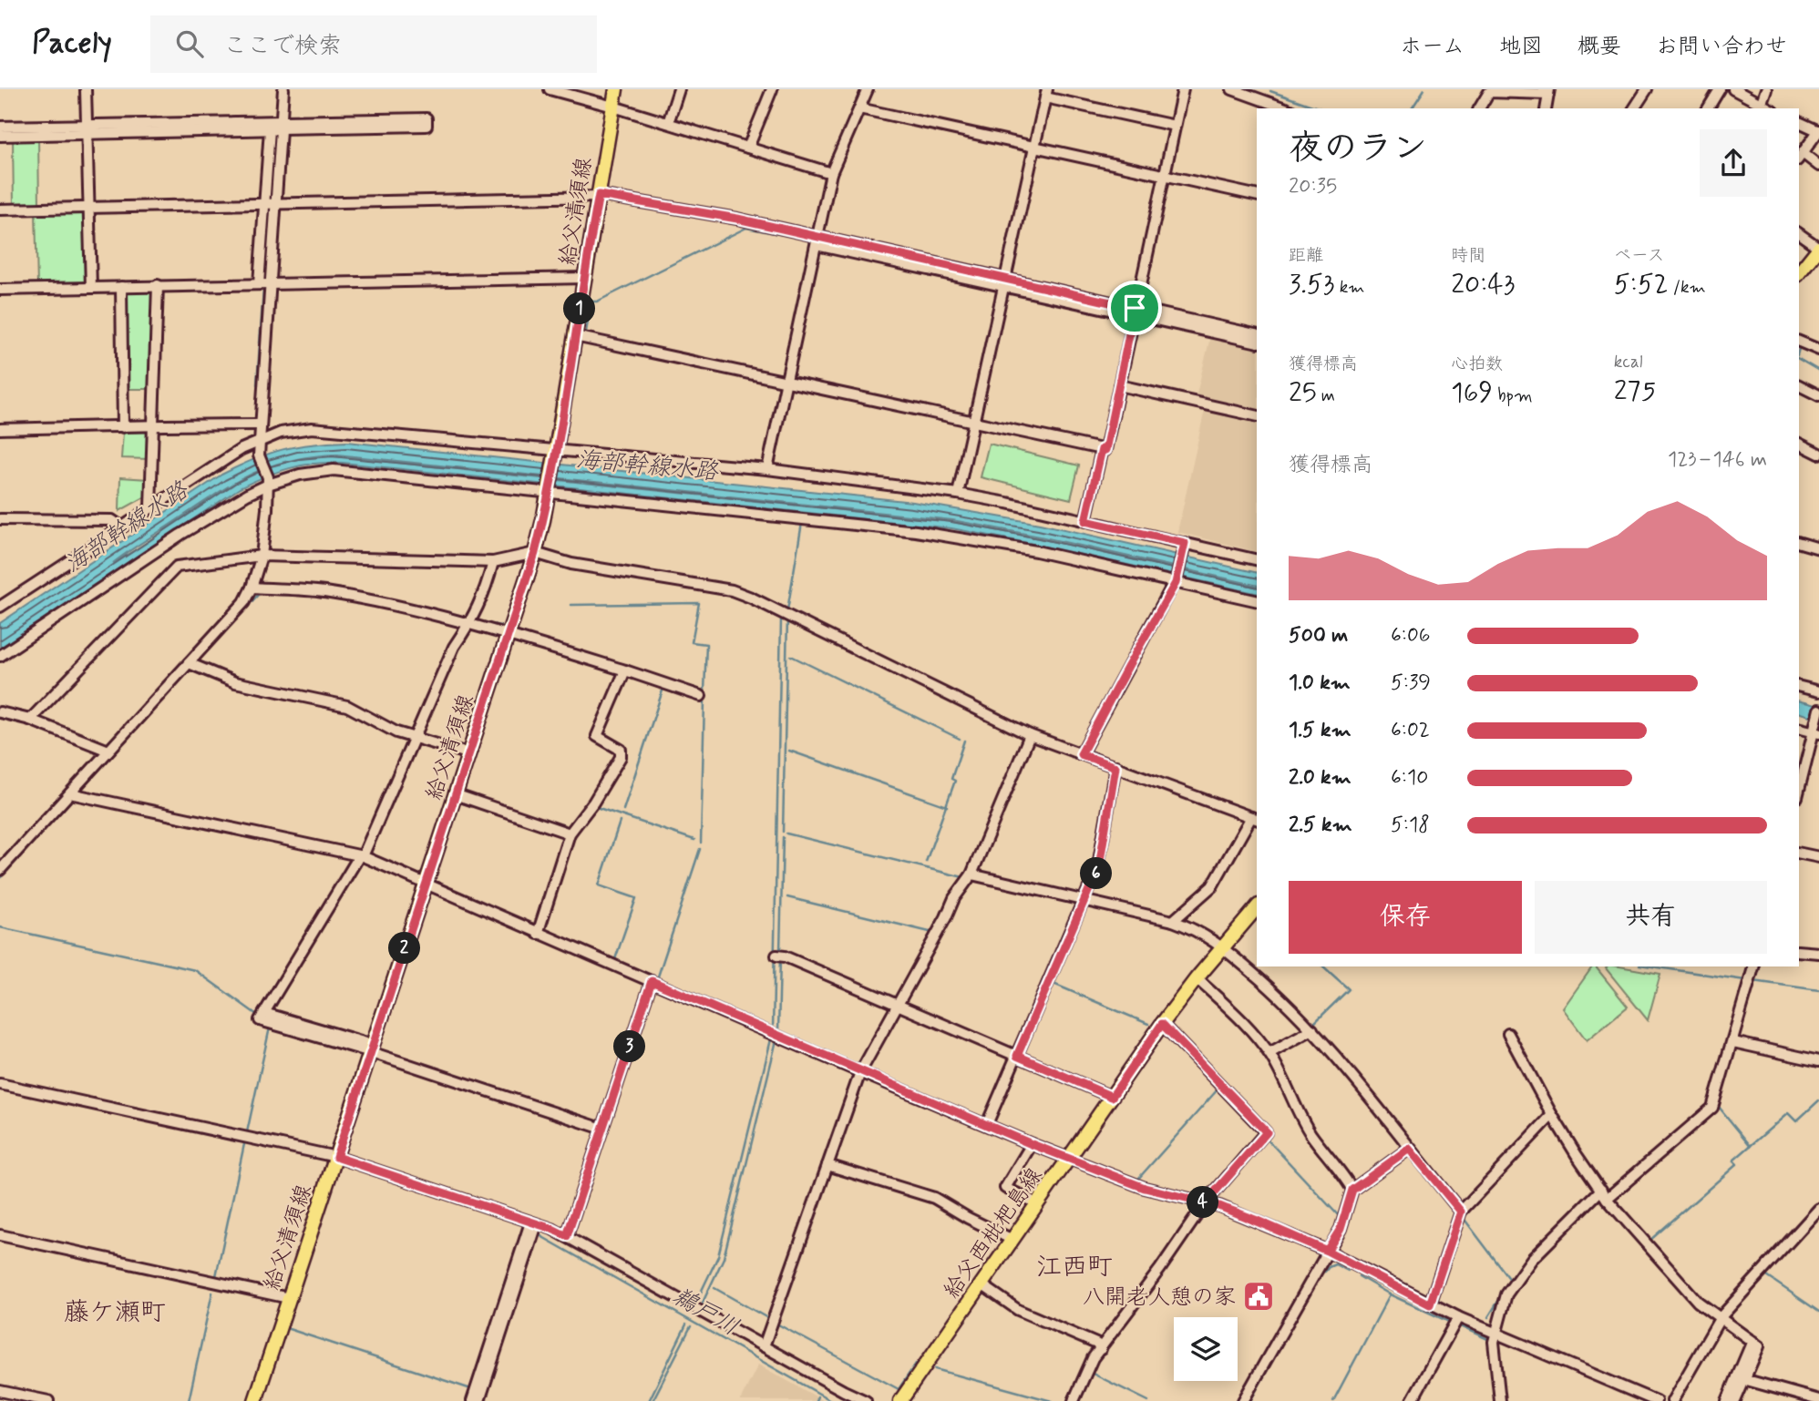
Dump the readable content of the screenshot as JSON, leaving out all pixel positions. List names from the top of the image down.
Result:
{
  "streets": {
    "main road": ["給父清須線", "給父西枇杷島線"]
  },
  "districts": ["江西町", "藤ケ瀬町"],
  "water": ["海部幹線水路", "鵜戸川"],
  "places": {
    "public building": ["八開老人憩の家"]
  },
  "page": {
    "header": "Pacely",
    "search": "ここで検索",
    "nav": [
      "ホーム",
      "地図",
      "概要",
      "お問い合わせ"
    ],
    "heading": ["夜のラン", "20:35"],
    "stats": [
      ["距離", "3.53 km"],
      ["時間", "20:43"],
      ["ペース", "5:52 /km"],
      ["獲得標高", "25 m"],
      ["心拍数", "169 bpm"],
      ["kcal", "275"]
    ],
    "pins": [
      "1",
      "6",
      "2",
      "3",
      "4"
    ],
    "chart": ["獲得標高", "123–146 m"],
    "list": [
      {
        "name": "500 m",
        "note": "6:06"
      },
      {
        "name": "1.0 km",
        "note": "5:39"
      },
      {
        "name": "1.5 km",
        "note": "6:02"
      },
      {
        "name": "2.0 km",
        "note": "6:10"
      },
      {
        "name": "2.5 km",
        "note": "5:18"
      }
    ],
    "buttons": ["保存", "共有"]
  }
}
